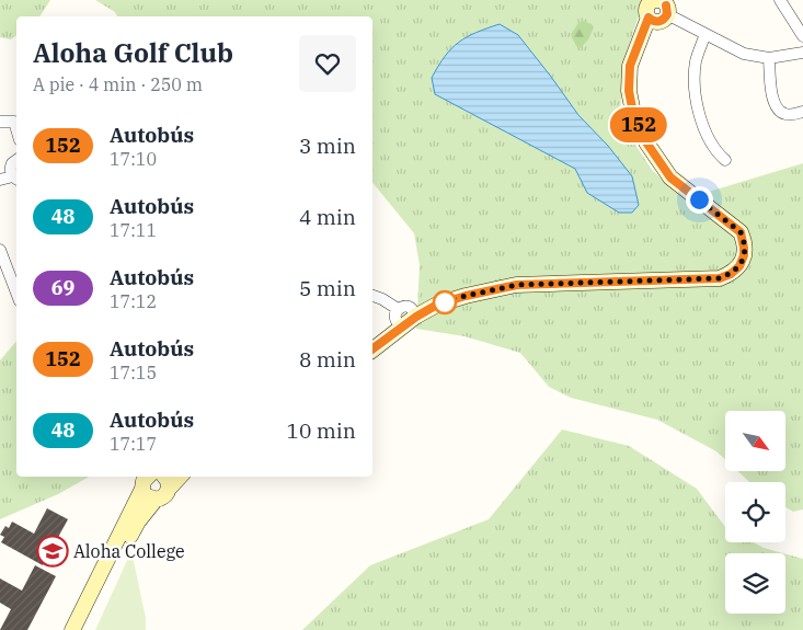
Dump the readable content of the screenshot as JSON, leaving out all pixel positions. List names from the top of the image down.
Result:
{
  "places": {
    "school or university": ["Aloha College"]
  },
  "lines": ["bus line 152"],
  "north": "bottom right",
  "page": {
    "on_map": "152",
    "heading": ["Aloha Golf Club", "A pie · 4 min · 250 m"],
    "list": [
      {
        "mark": "152",
        "name": "Autobús",
        "note": "17:10",
        "value": "3 min"
      },
      {
        "mark": "48",
        "name": "Autobús",
        "note": "17:11",
        "value": "4 min"
      },
      {
        "mark": "69",
        "name": "Autobús",
        "note": "17:12",
        "value": "5 min"
      },
      {
        "mark": "152",
        "name": "Autobús",
        "note": "17:15",
        "value": "8 min"
      },
      {
        "mark": "48",
        "name": "Autobús",
        "note": "17:17",
        "value": "10 min"
      }
    ]
  }
}
